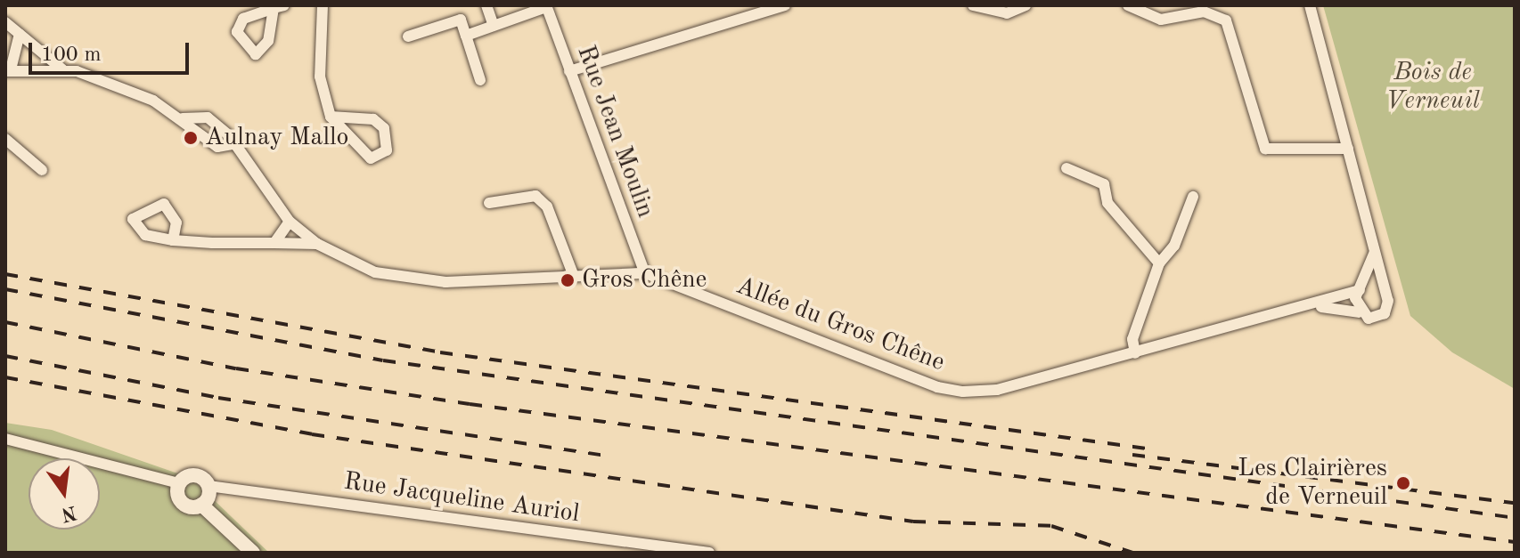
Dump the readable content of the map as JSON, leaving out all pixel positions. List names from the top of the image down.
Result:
{
  "streets": {
    "street": ["Rue Jean Moulin", "Allée du Gros Chêne", "Rue Jacqueline Auriol"]
  },
  "crossings": [
    ["Rue Jean Moulin", "Allée du Gros Chêne"]
  ],
  "parks": ["Bois de Verneuil"],
  "places": ["Aulnay Mallo", "Gros Chêne", "Les Clairières de Verneuil"],
  "scale_bar": "100 m",
  "north": "bottom"
}
